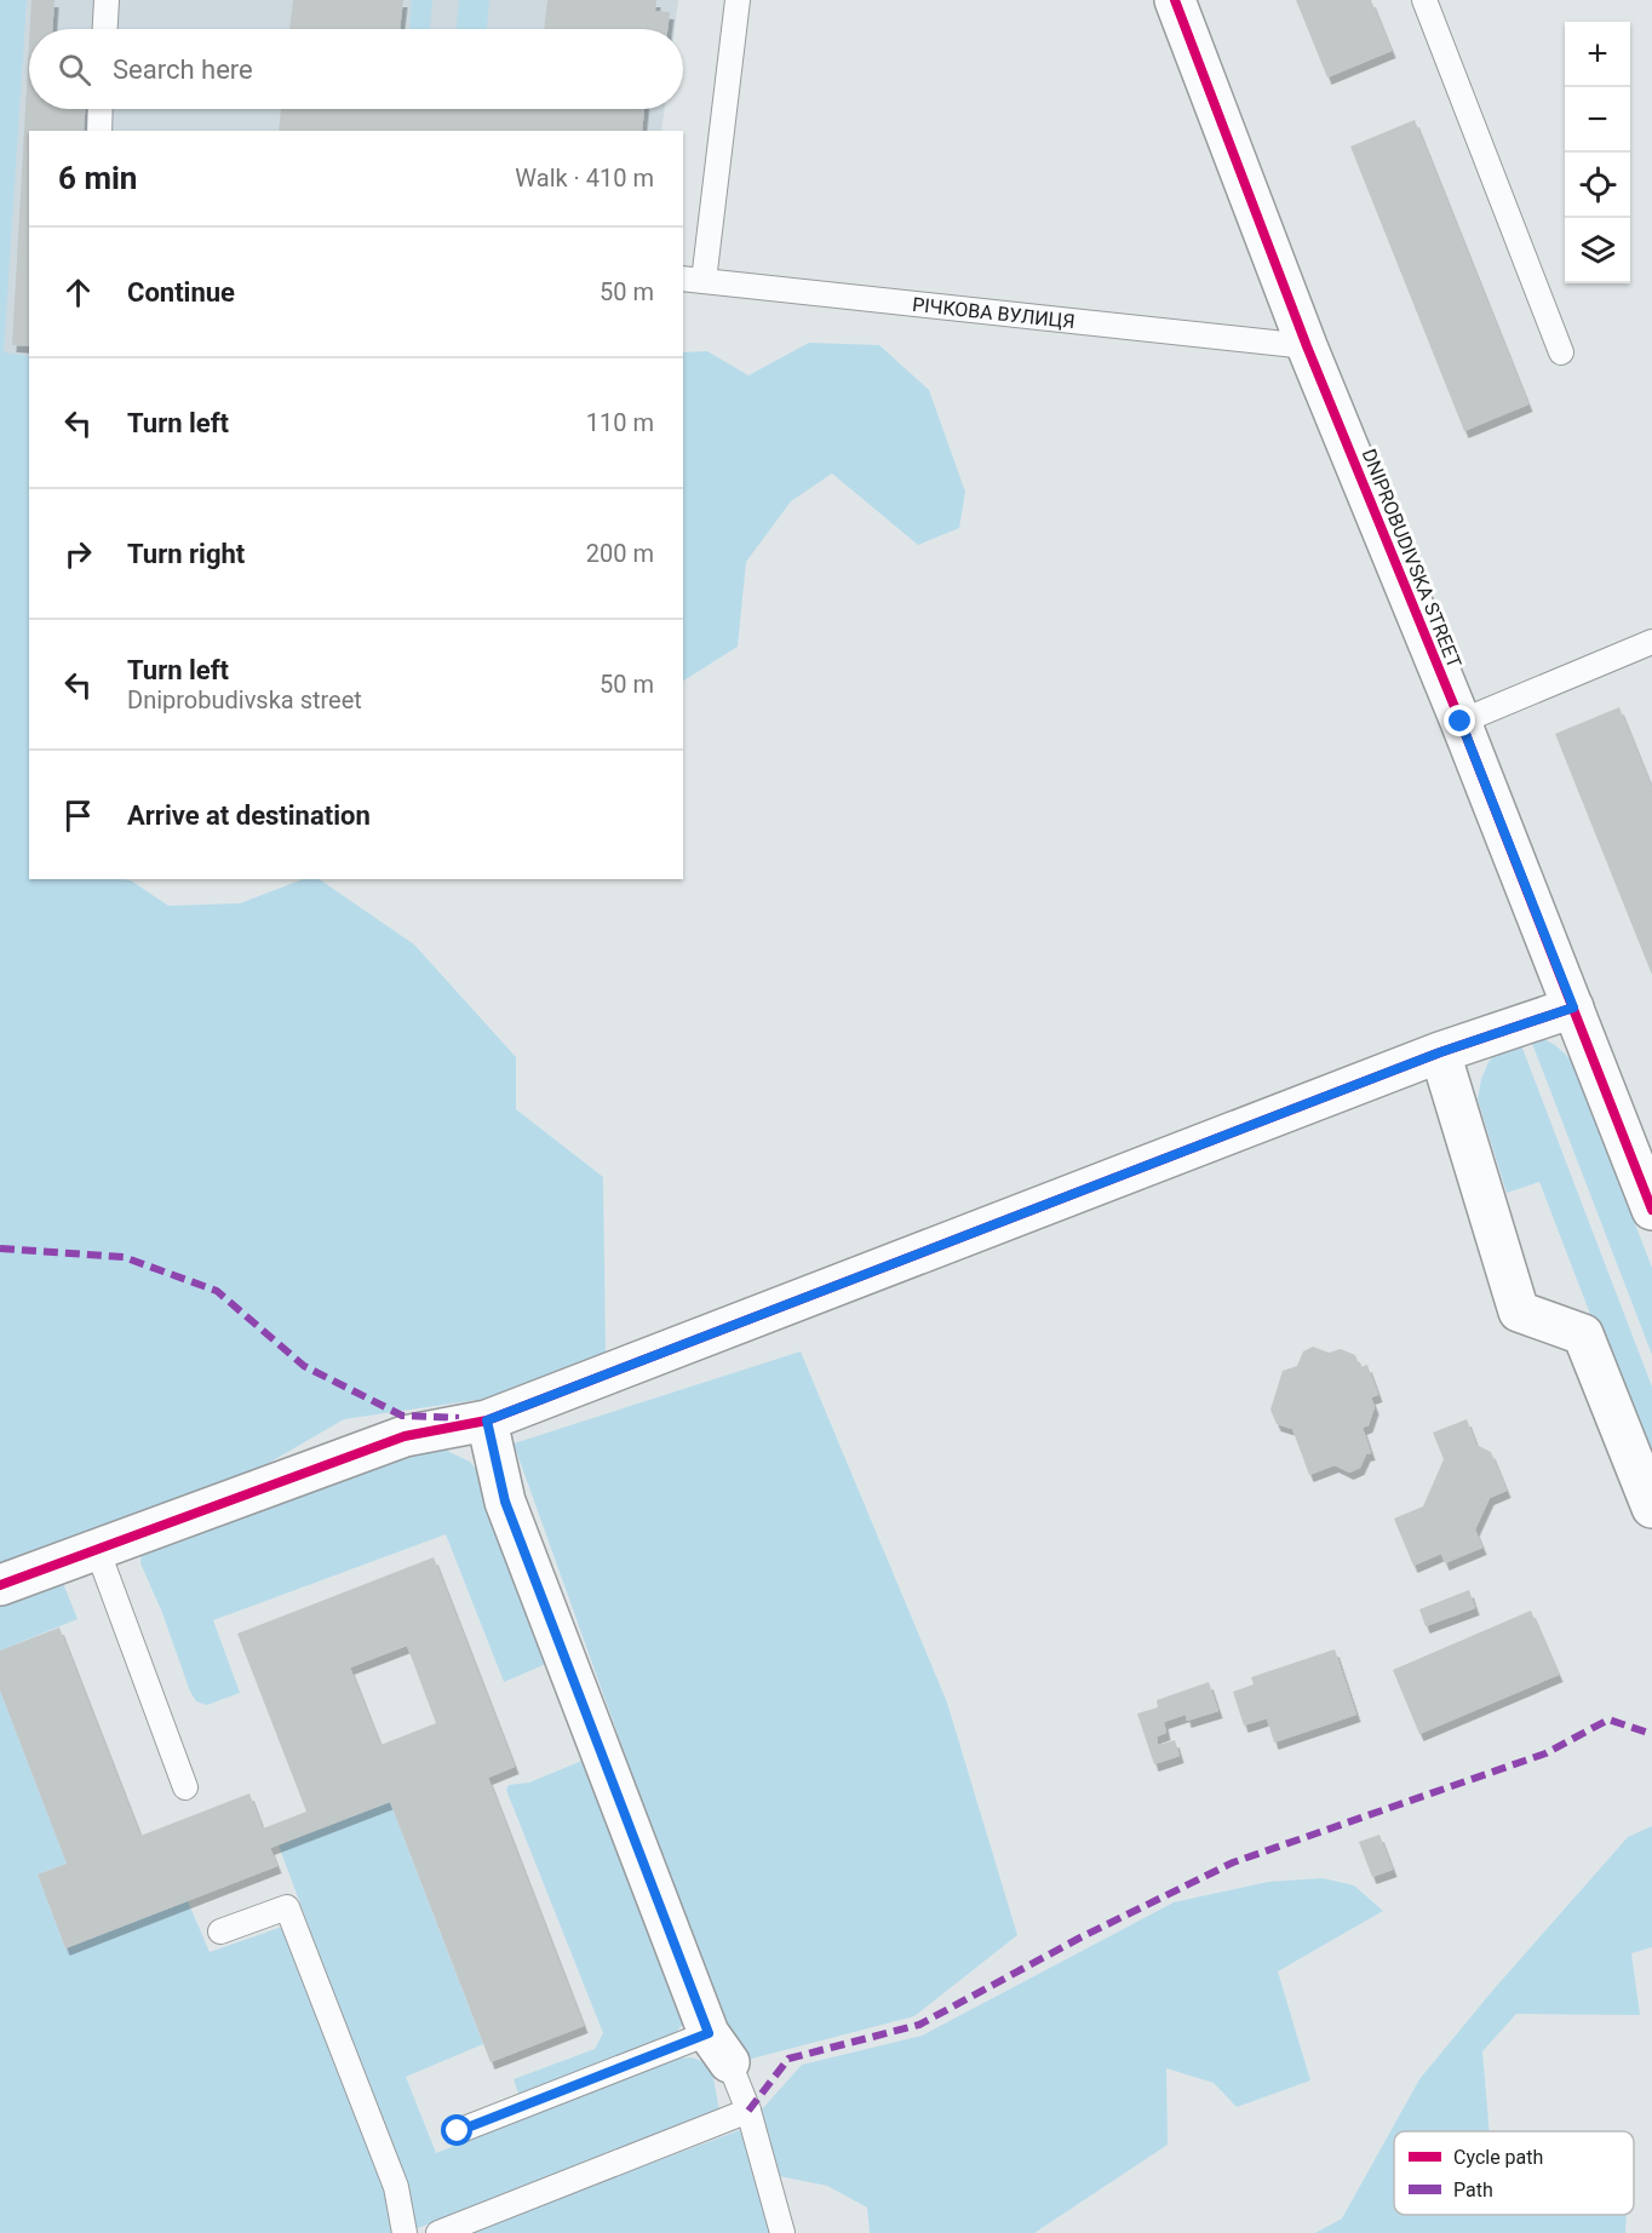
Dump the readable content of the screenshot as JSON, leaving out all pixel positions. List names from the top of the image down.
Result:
{
  "streets": {
    "street": ["DNIPROBUDIVSKA STREET"],
    "lane": ["РІЧКОВА ВУЛИЦЯ"]
  },
  "crossings": [
    ["РІЧКОВА ВУЛИЦЯ", "DNIPROBUDIVSKA STREET"]
  ],
  "legend": ["Cycle path", "Path"],
  "page": {
    "map_buttons": ["+", "−"],
    "search": "Search here",
    "heading": ["6 min", "Walk · 410 m"],
    "list": [
      ["Continue", "50 m"],
      ["Turn left", "110 m"],
      ["Turn right", "200 m"],
      ["Turn left", "Dniprobudivska street", "50 m"],
      "Arrive at destination"
    ]
  }
}
